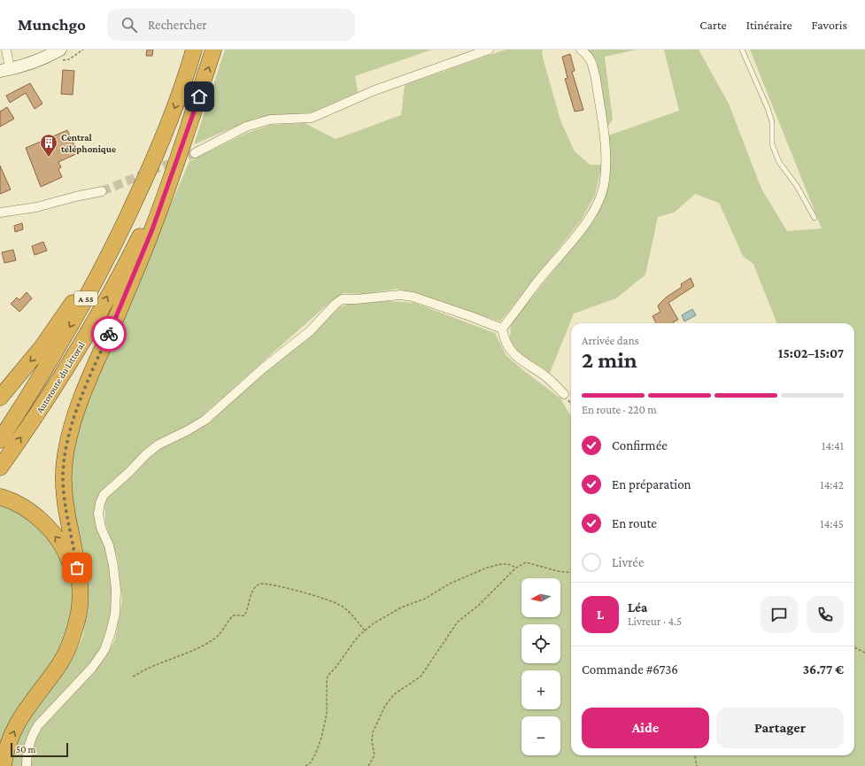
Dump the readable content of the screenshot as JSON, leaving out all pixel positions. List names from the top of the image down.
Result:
{
  "streets": {
    "highway": ["A 55", "Autoroute du Littoral"]
  },
  "places": {
    "building": ["Central téléphonique"]
  },
  "scale_bar": "50 m",
  "north": "left",
  "page": {
    "header": "Munchgo",
    "search": "Rechercher",
    "nav": ["Carte", "Itinéraire", "Favoris"],
    "heading": ["2 min", "Arrivée dans", "15:02–15:07"],
    "panel": [
      "Léa",
      "Livreur · 4.5",
      "Commande #6736",
      "36.77 €"
    ],
    "bar": "En route · 220 m",
    "list": [
      ["Confirmée", "14:41"],
      ["En préparation", "14:42"],
      ["En route", "14:45"],
      "Livrée"
    ],
    "map_buttons": ["+", "−"],
    "round": "L",
    "buttons": ["Aide", "Partager"],
    "scale": "50 m"
  }
}
